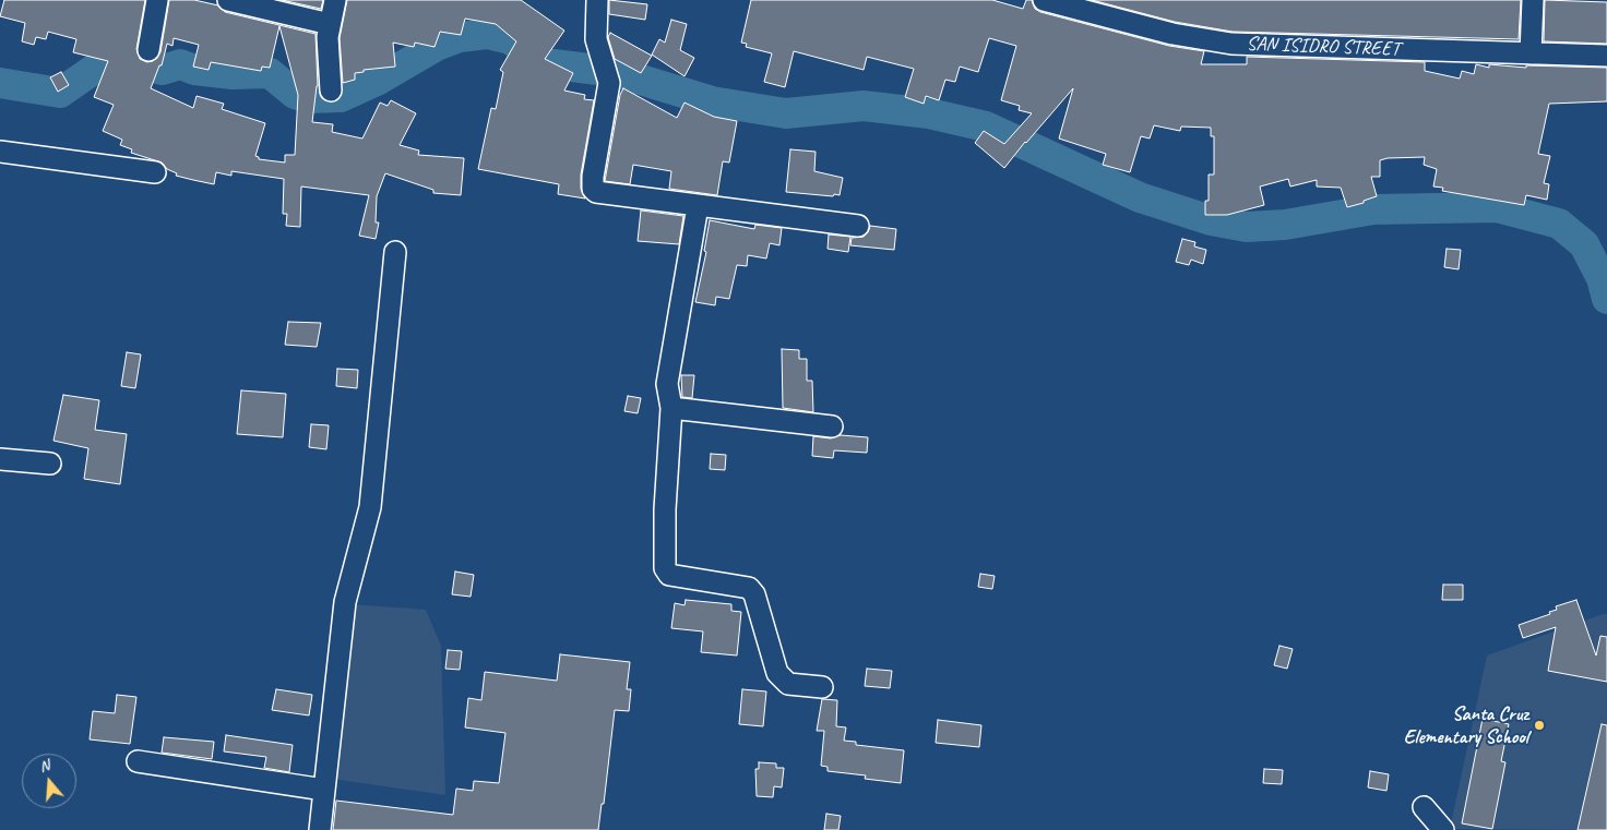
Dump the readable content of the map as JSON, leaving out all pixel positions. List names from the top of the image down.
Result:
{
  "streets": {
    "street": ["SAN ISIDRO STREET"]
  },
  "places": ["Santa Cruz Elementary School"],
  "north": "top"
}
